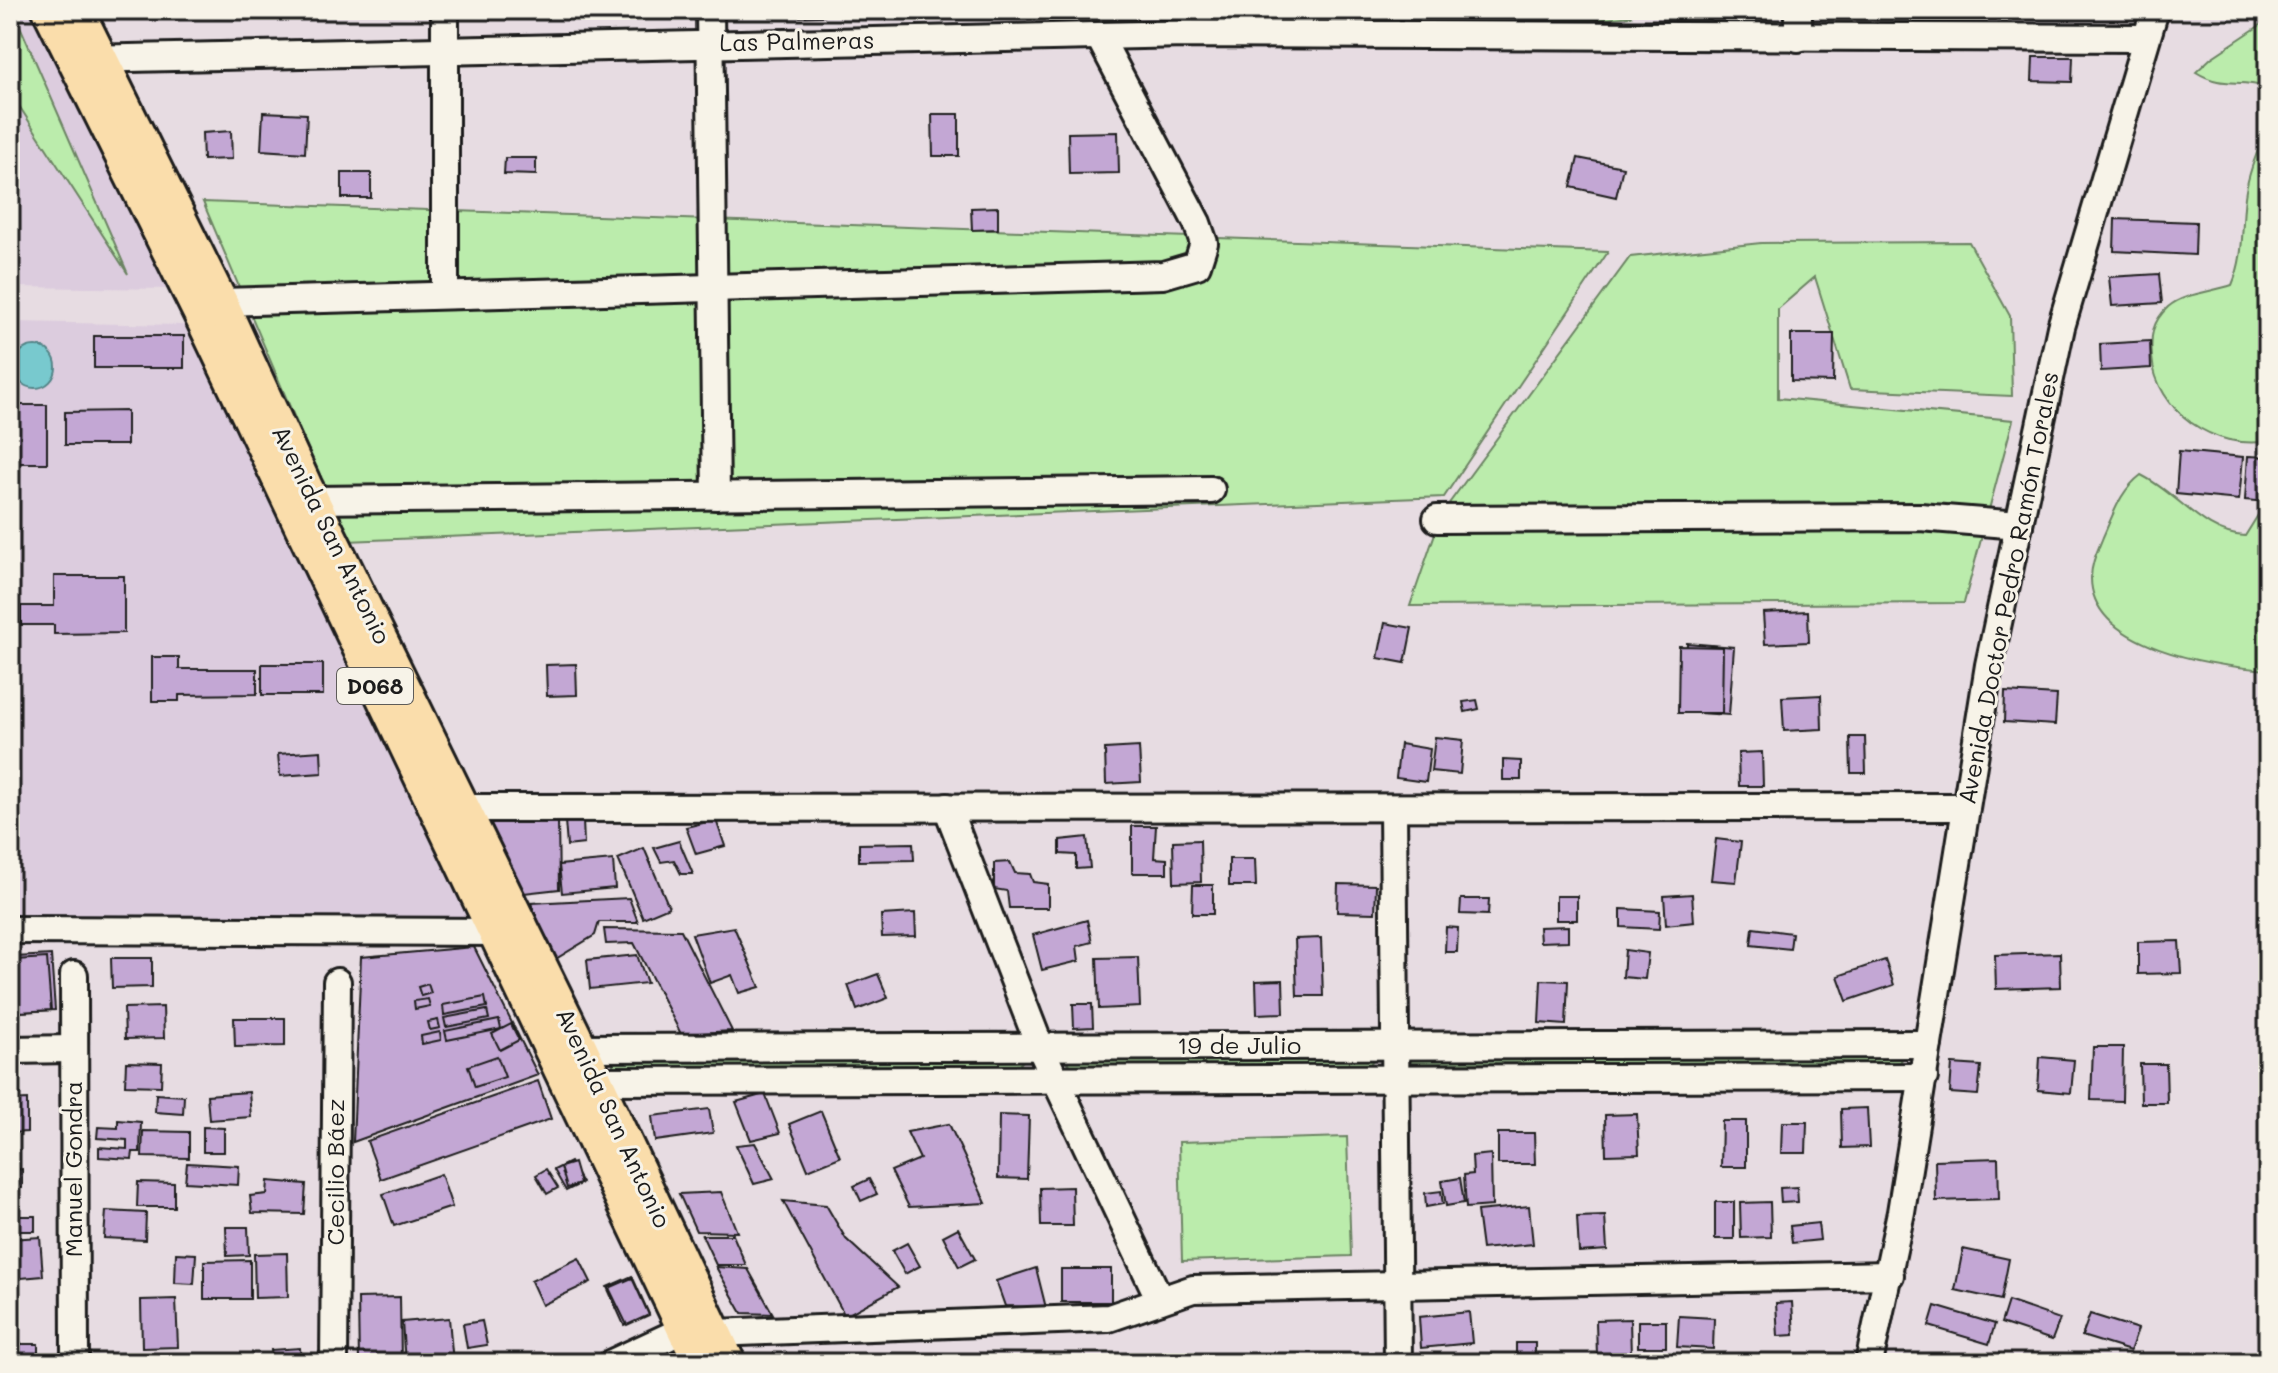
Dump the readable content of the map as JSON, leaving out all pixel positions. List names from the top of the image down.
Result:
{
  "streets": {
    "main road": ["Avenida San Antonio", "D068"],
    "street": [
      "Las Palmeras",
      "Avenida Doctor Pedro Ramón Torales",
      "19 de Julio",
      "Manuel Gondra",
      "Cecilio Báez"
    ]
  },
  "crossings": [
    ["Las Palmeras", "Avenida San Antonio"],
    ["Las Palmeras", "Avenida Doctor Pedro Ramón Torales"],
    ["Avenida San Antonio", "19 de Julio"],
    ["Avenida Doctor Pedro Ramón Torales", "19 de Julio"]
  ]
}
